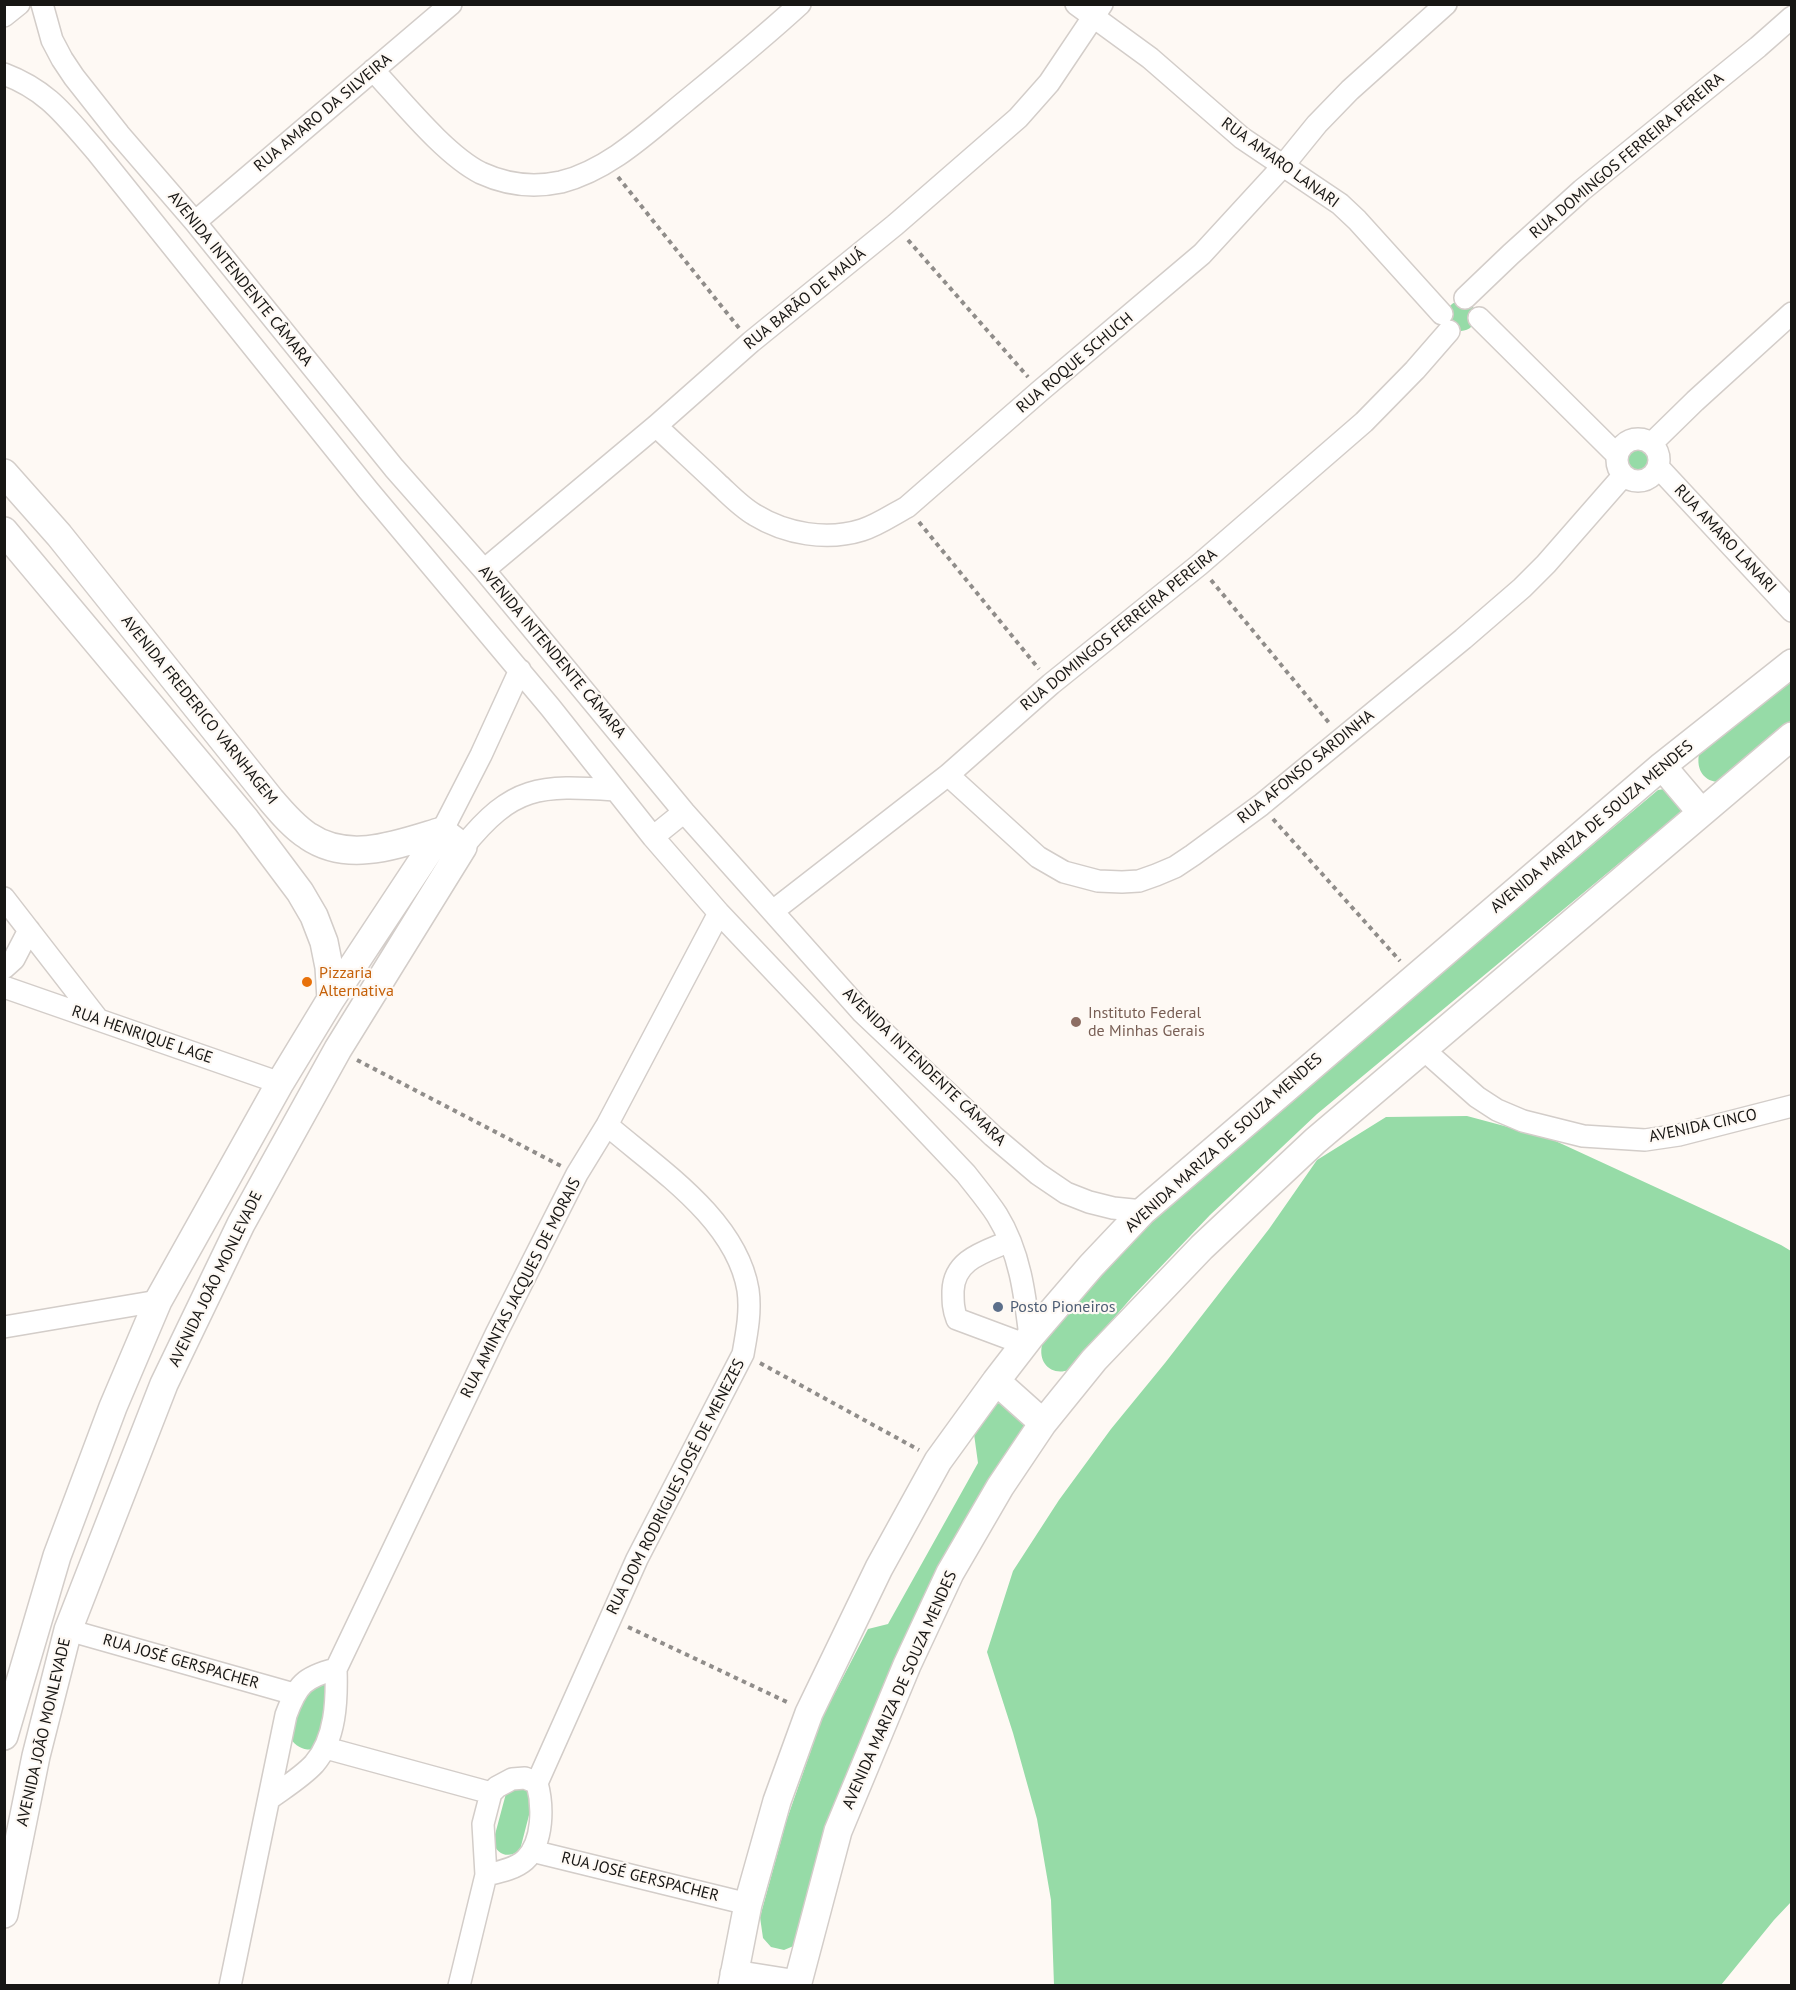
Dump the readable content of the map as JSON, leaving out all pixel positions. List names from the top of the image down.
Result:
{
  "streets": {
    "main road": ["AVENIDA FREDERICO VARNHAGEM", "AVENIDA MARIZA DE SOUZA MENDES", "AVENIDA JOÃO MONLEVADE"],
    "street": [
      "RUA AMARO DA SILVEIRA",
      "RUA DOMINGOS FERREIRA PEREIRA",
      "RUA AMARO LANARI",
      "AVENIDA INTENDENTE CÂMARA",
      "RUA BARÃO DE MAUÁ",
      "RUA ROQUE SCHUCH",
      "RUA AFONSO SARDINHA",
      "RUA HENRIQUE LAGE",
      "AVENIDA CINCO",
      "RUA AMINTAS JACQUES DE MORAIS",
      "RUA DOM RODRIGUES JOSÉ DE MENEZES",
      "RUA JOSÉ GERSPACHER"
    ]
  },
  "crossings": [
    ["RUA AMARO DA SILVEIRA", "AVENIDA INTENDENTE CÂMARA"],
    ["RUA DOMINGOS FERREIRA PEREIRA", "RUA AMARO LANARI"],
    ["RUA DOMINGOS FERREIRA PEREIRA", "AVENIDA INTENDENTE CÂMARA"],
    ["RUA DOMINGOS FERREIRA PEREIRA", "RUA AFONSO SARDINHA"],
    ["RUA AMARO LANARI", "RUA BARÃO DE MAUÁ"],
    ["RUA AMARO LANARI", "RUA ROQUE SCHUCH"],
    ["RUA AMARO LANARI", "RUA AFONSO SARDINHA"],
    ["AVENIDA INTENDENTE CÂMARA", "RUA BARÃO DE MAUÁ"],
    ["AVENIDA INTENDENTE CÂMARA", "AVENIDA MARIZA DE SOUZA MENDES"],
    ["AVENIDA INTENDENTE CÂMARA", "AVENIDA JOÃO MONLEVADE"],
    ["AVENIDA INTENDENTE CÂMARA", "RUA AMINTAS JACQUES DE MORAIS"],
    ["RUA BARÃO DE MAUÁ", "RUA ROQUE SCHUCH"],
    ["AVENIDA FREDERICO VARNHAGEM", "AVENIDA JOÃO MONLEVADE"],
    ["AVENIDA MARIZA DE SOUZA MENDES", "AVENIDA CINCO"],
    ["AVENIDA MARIZA DE SOUZA MENDES", "RUA JOSÉ GERSPACHER"],
    ["RUA HENRIQUE LAGE", "AVENIDA JOÃO MONLEVADE"],
    ["AVENIDA JOÃO MONLEVADE", "RUA JOSÉ GERSPACHER"],
    ["RUA AMINTAS JACQUES DE MORAIS", "RUA DOM RODRIGUES JOSÉ DE MENEZES"],
    ["RUA DOM RODRIGUES JOSÉ DE MENEZES", "RUA JOSÉ GERSPACHER"]
  ],
  "places": ["Pizzaria Alternativa", "Instituto Federal de Minhas Gerais", "Posto Pioneiros"]
}
